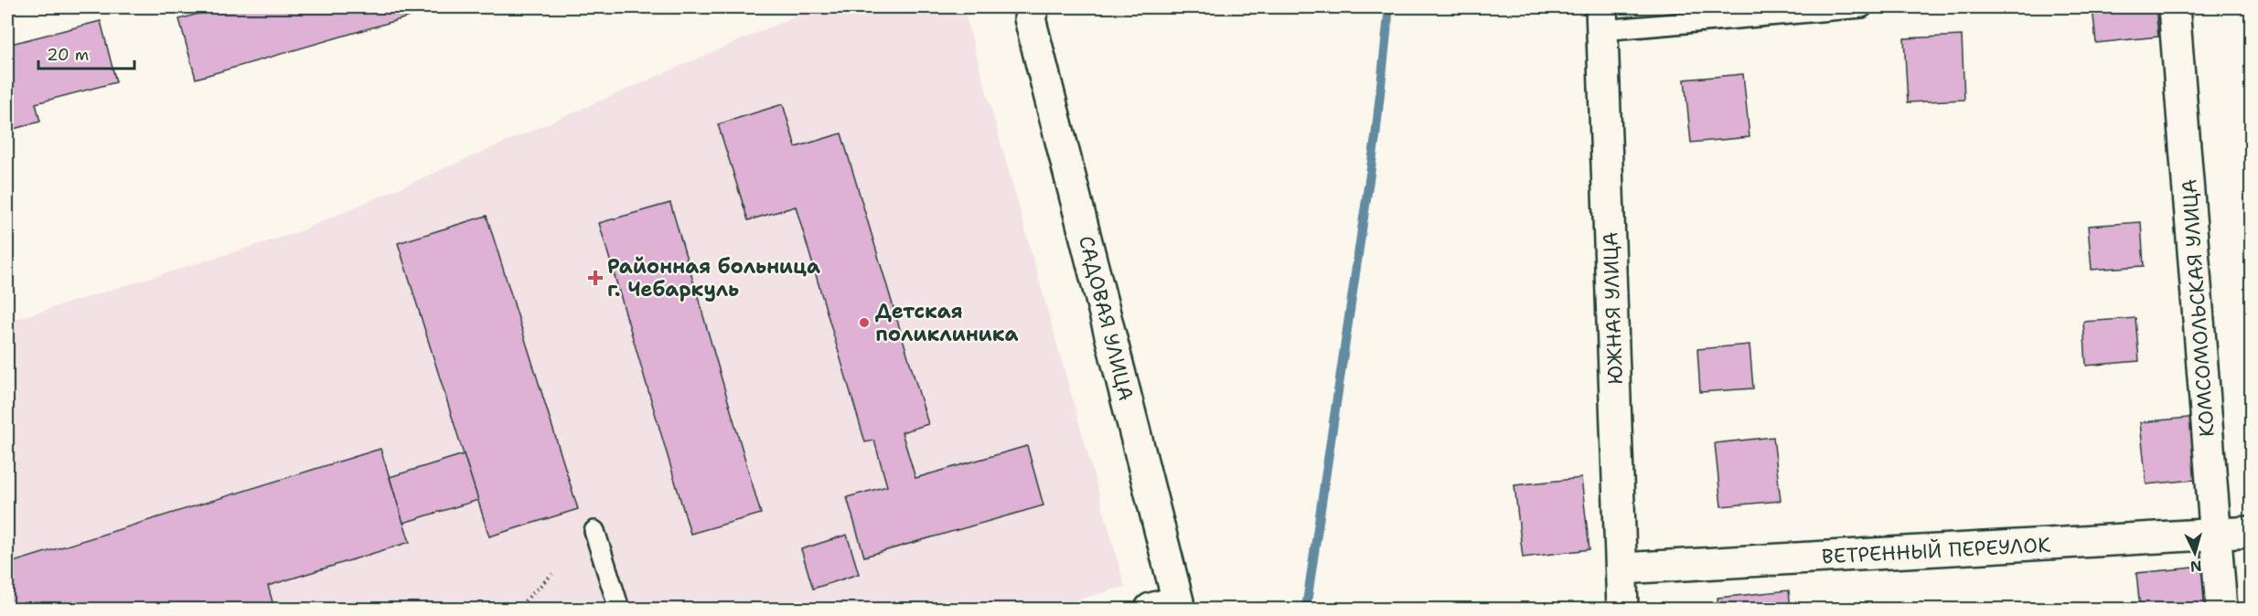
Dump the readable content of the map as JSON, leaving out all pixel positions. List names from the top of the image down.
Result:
{
  "streets": {
    "street": [
      "ЮЖНАЯ УЛИЦА",
      "КОМСОМОЛЬСКАЯ УЛИЦА",
      "САДОВАЯ УЛИЦА",
      "ВЕТРЕННЫЙ ПЕРЕУЛОК"
    ]
  },
  "crossings": [
    ["ЮЖНАЯ УЛИЦА", "ВЕТРЕННЫЙ ПЕРЕУЛОК"],
    ["КОМСОМОЛЬСКАЯ УЛИЦА", "ВЕТРЕННЫЙ ПЕРЕУЛОК"]
  ],
  "places": {
    "health": ["Районная больница г. Чебаркуль"],
    "other": ["Детская поликлиника"]
  },
  "scale_bar": "20 m",
  "north": "bottom"
}
